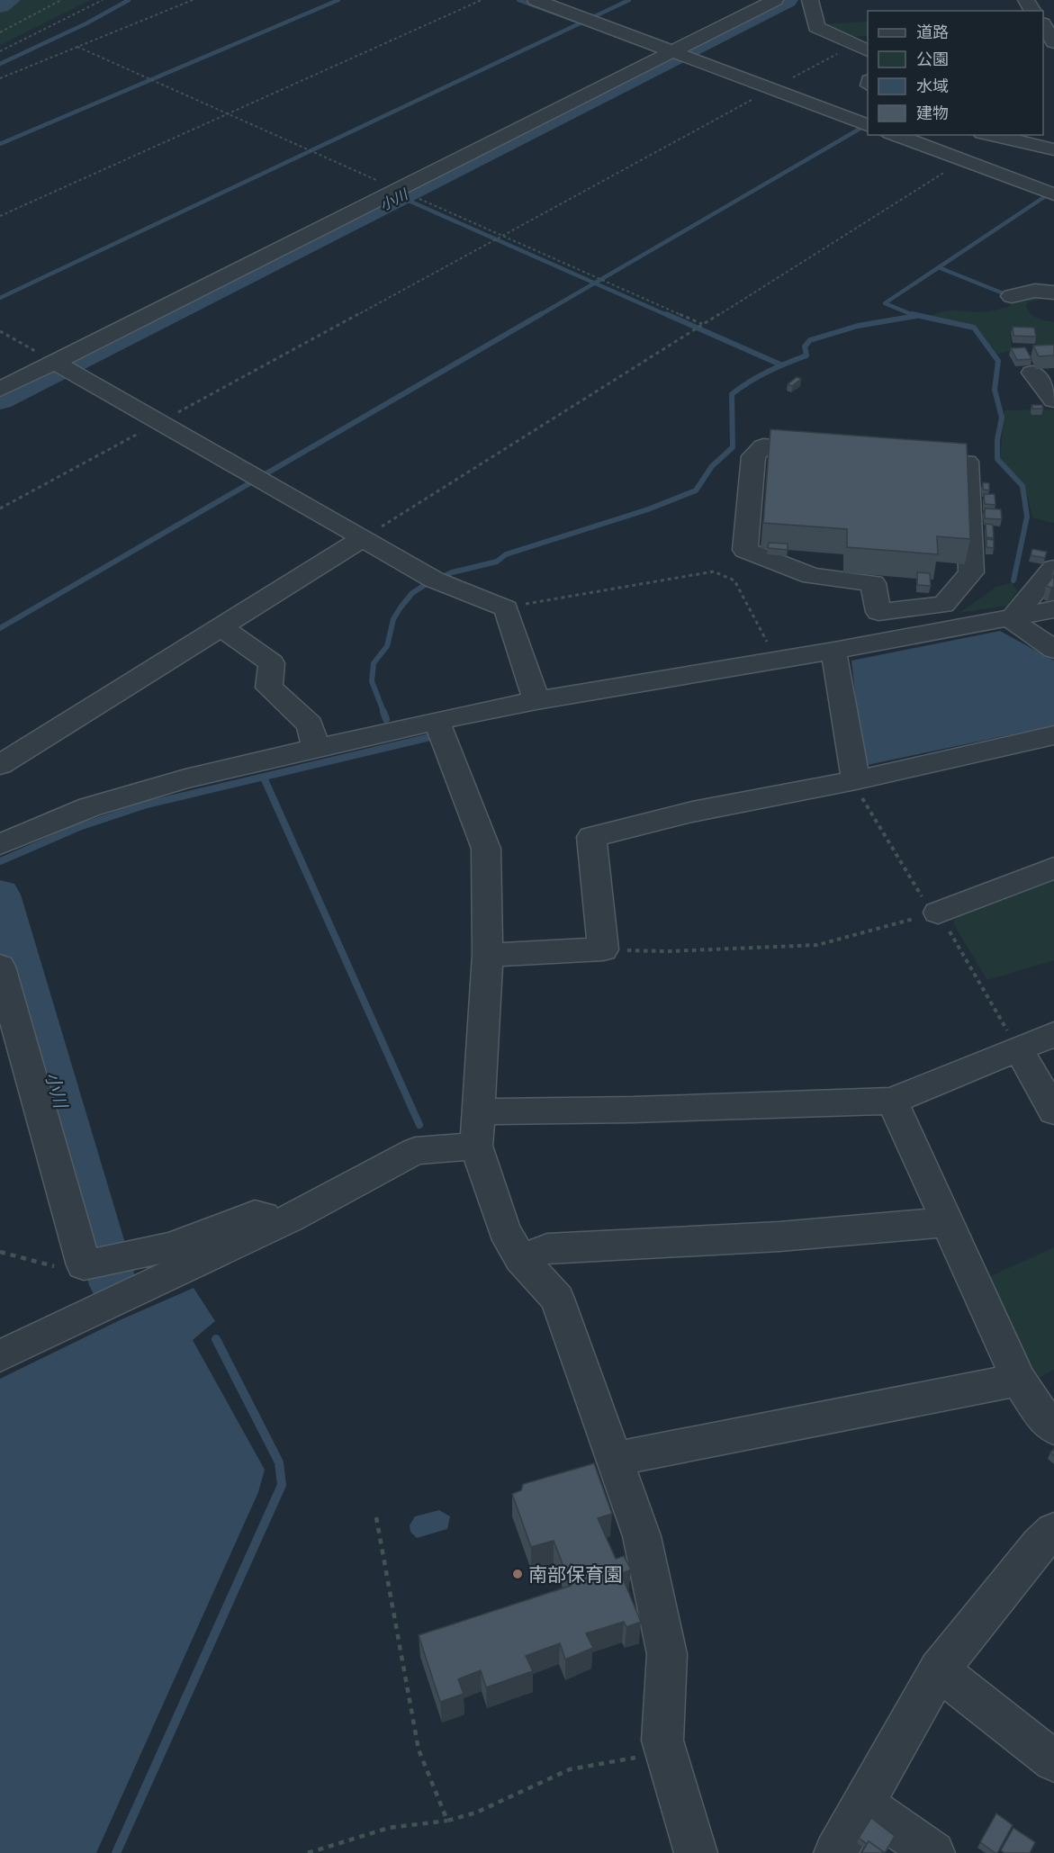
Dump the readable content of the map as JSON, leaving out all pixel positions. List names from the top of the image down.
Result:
{
  "water": ["小川"],
  "places": ["南部保育園"],
  "legend": [
    "道路",
    "公園",
    "水域",
    "建物"
  ]
}
